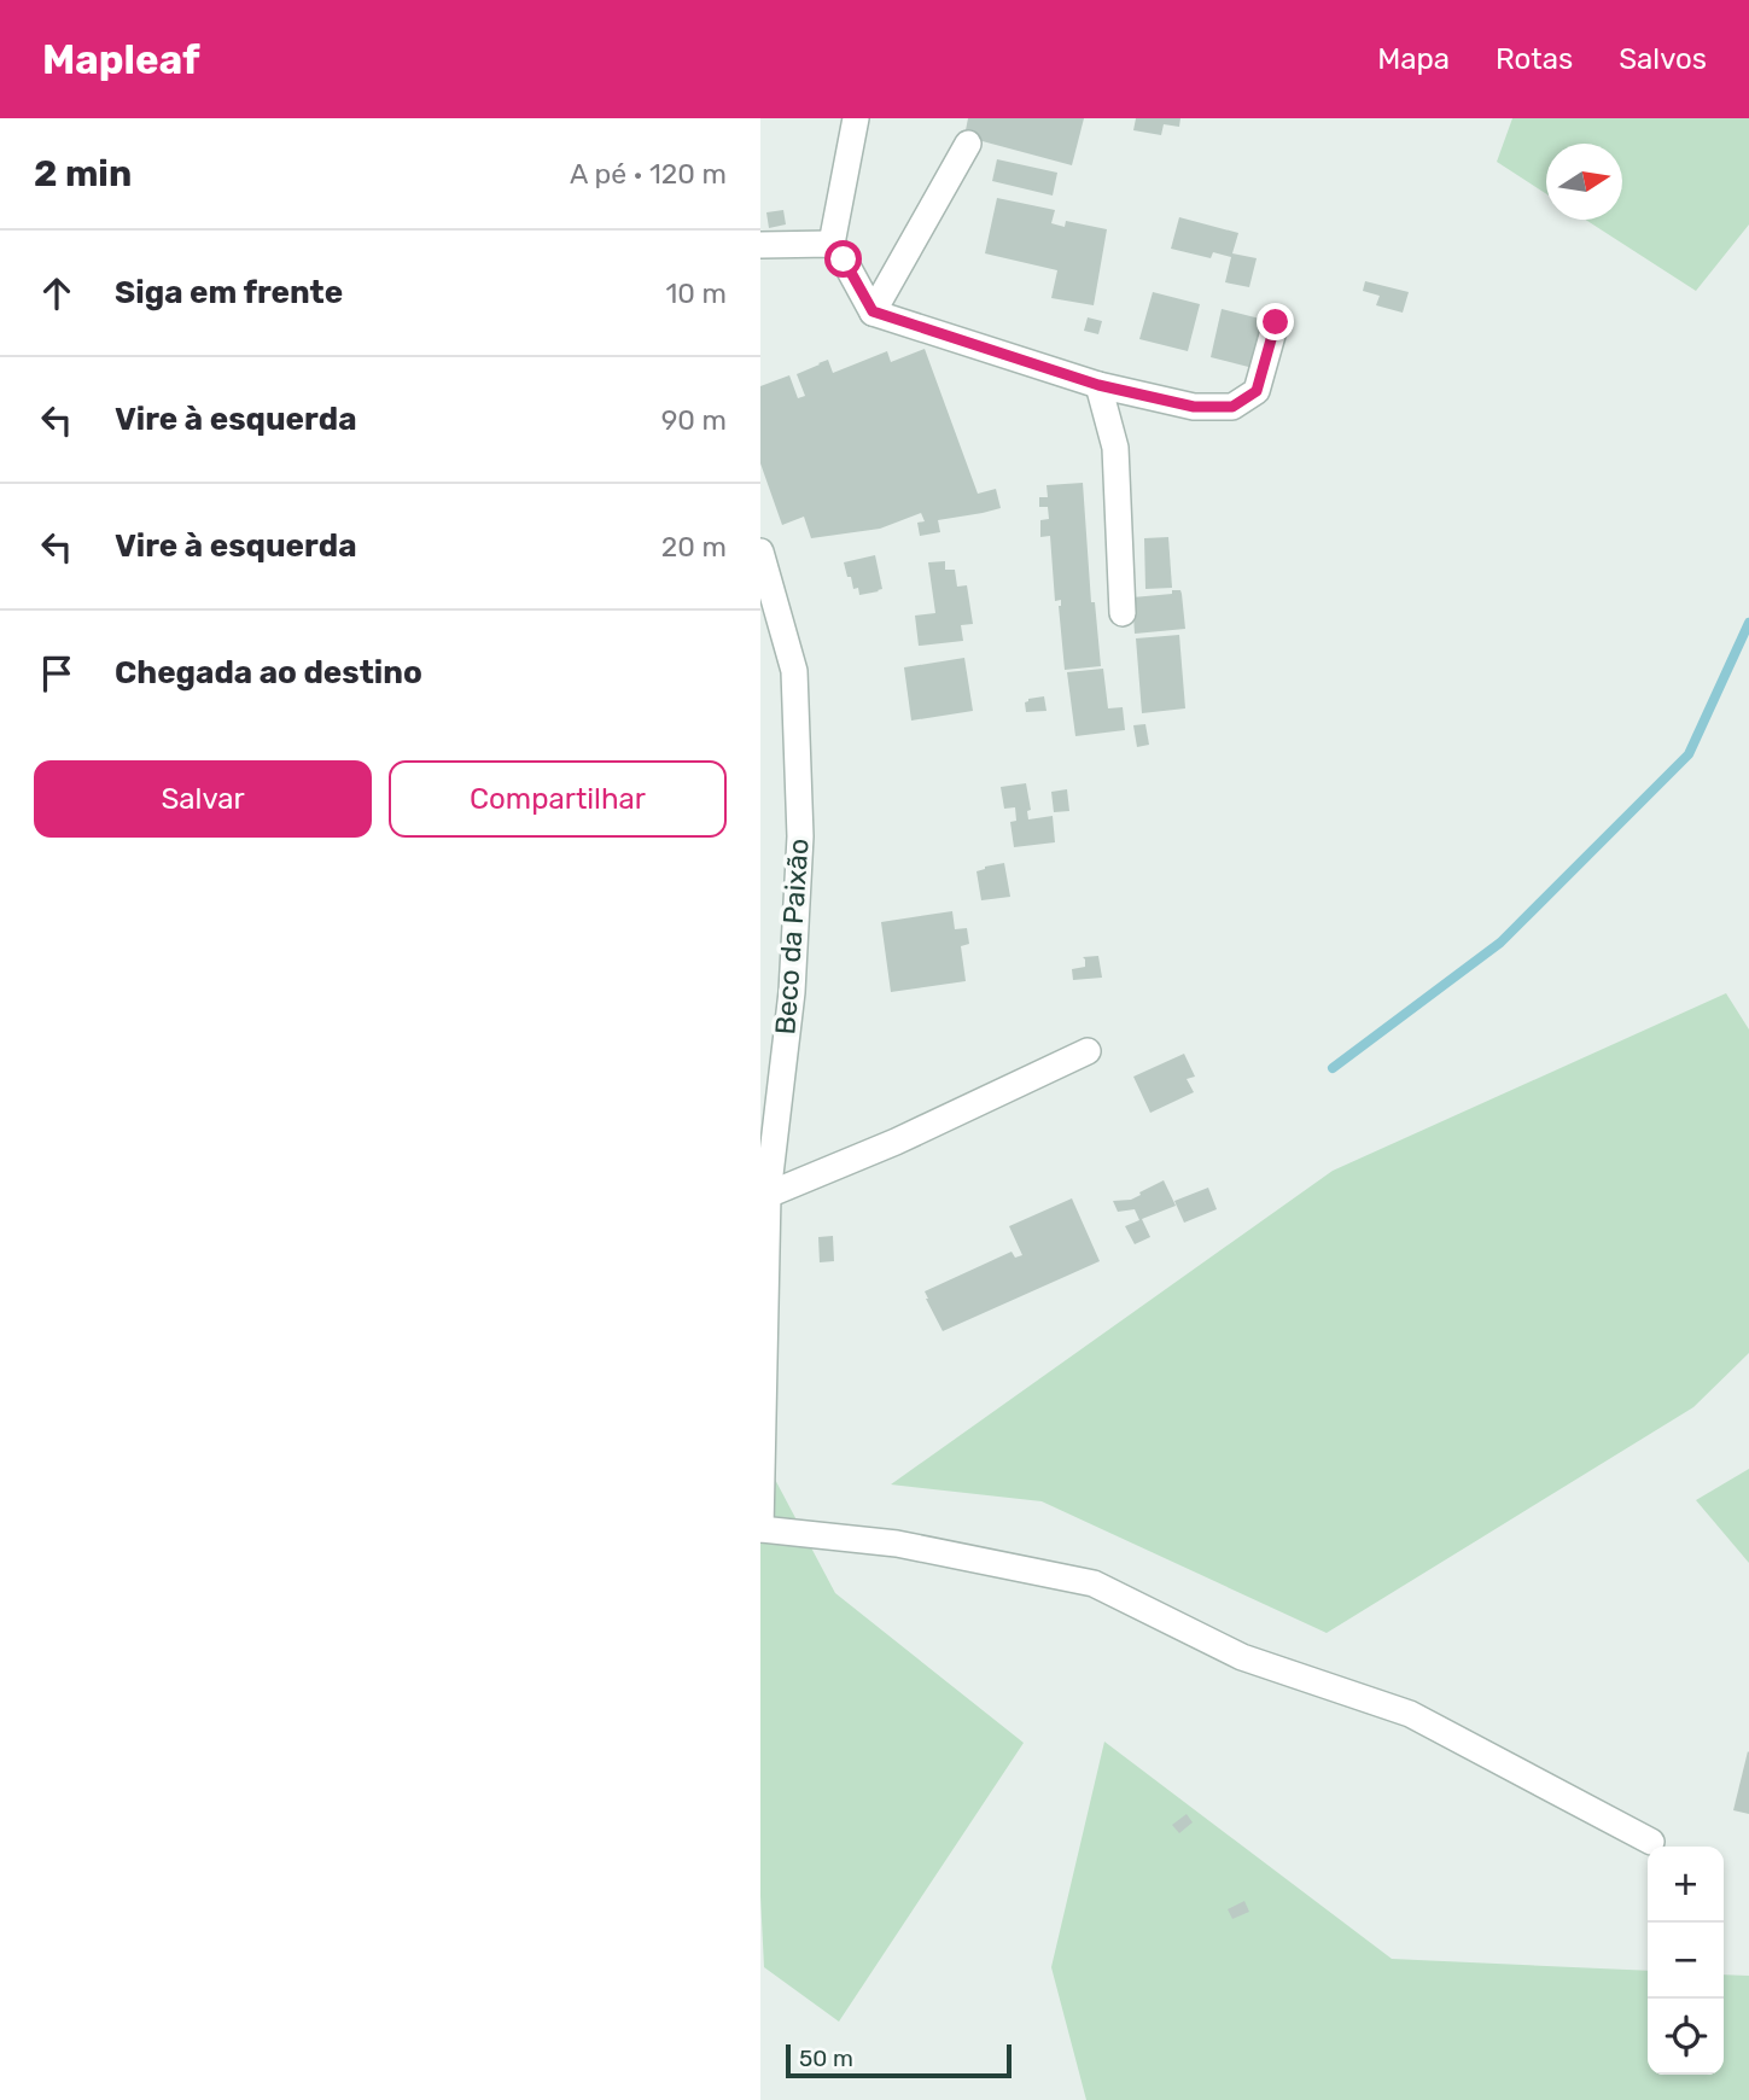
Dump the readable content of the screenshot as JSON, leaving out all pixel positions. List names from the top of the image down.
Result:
{
  "streets": {
    "street": ["Beco da Paixão"]
  },
  "scale_bar": "50 m",
  "north": "right",
  "page": {
    "header": "Mapleaf",
    "nav": ["Mapa", "Rotas", "Salvos"],
    "heading": ["2 min", "A pé · 120 m"],
    "list": [
      ["Siga em frente", "10 m"],
      ["Vire à esquerda", "90 m"],
      ["Vire à esquerda", "20 m"],
      "Chegada ao destino"
    ],
    "buttons": ["Salvar", "Compartilhar"],
    "map_buttons": ["+", "−"],
    "scale": "50 m"
  }
}
